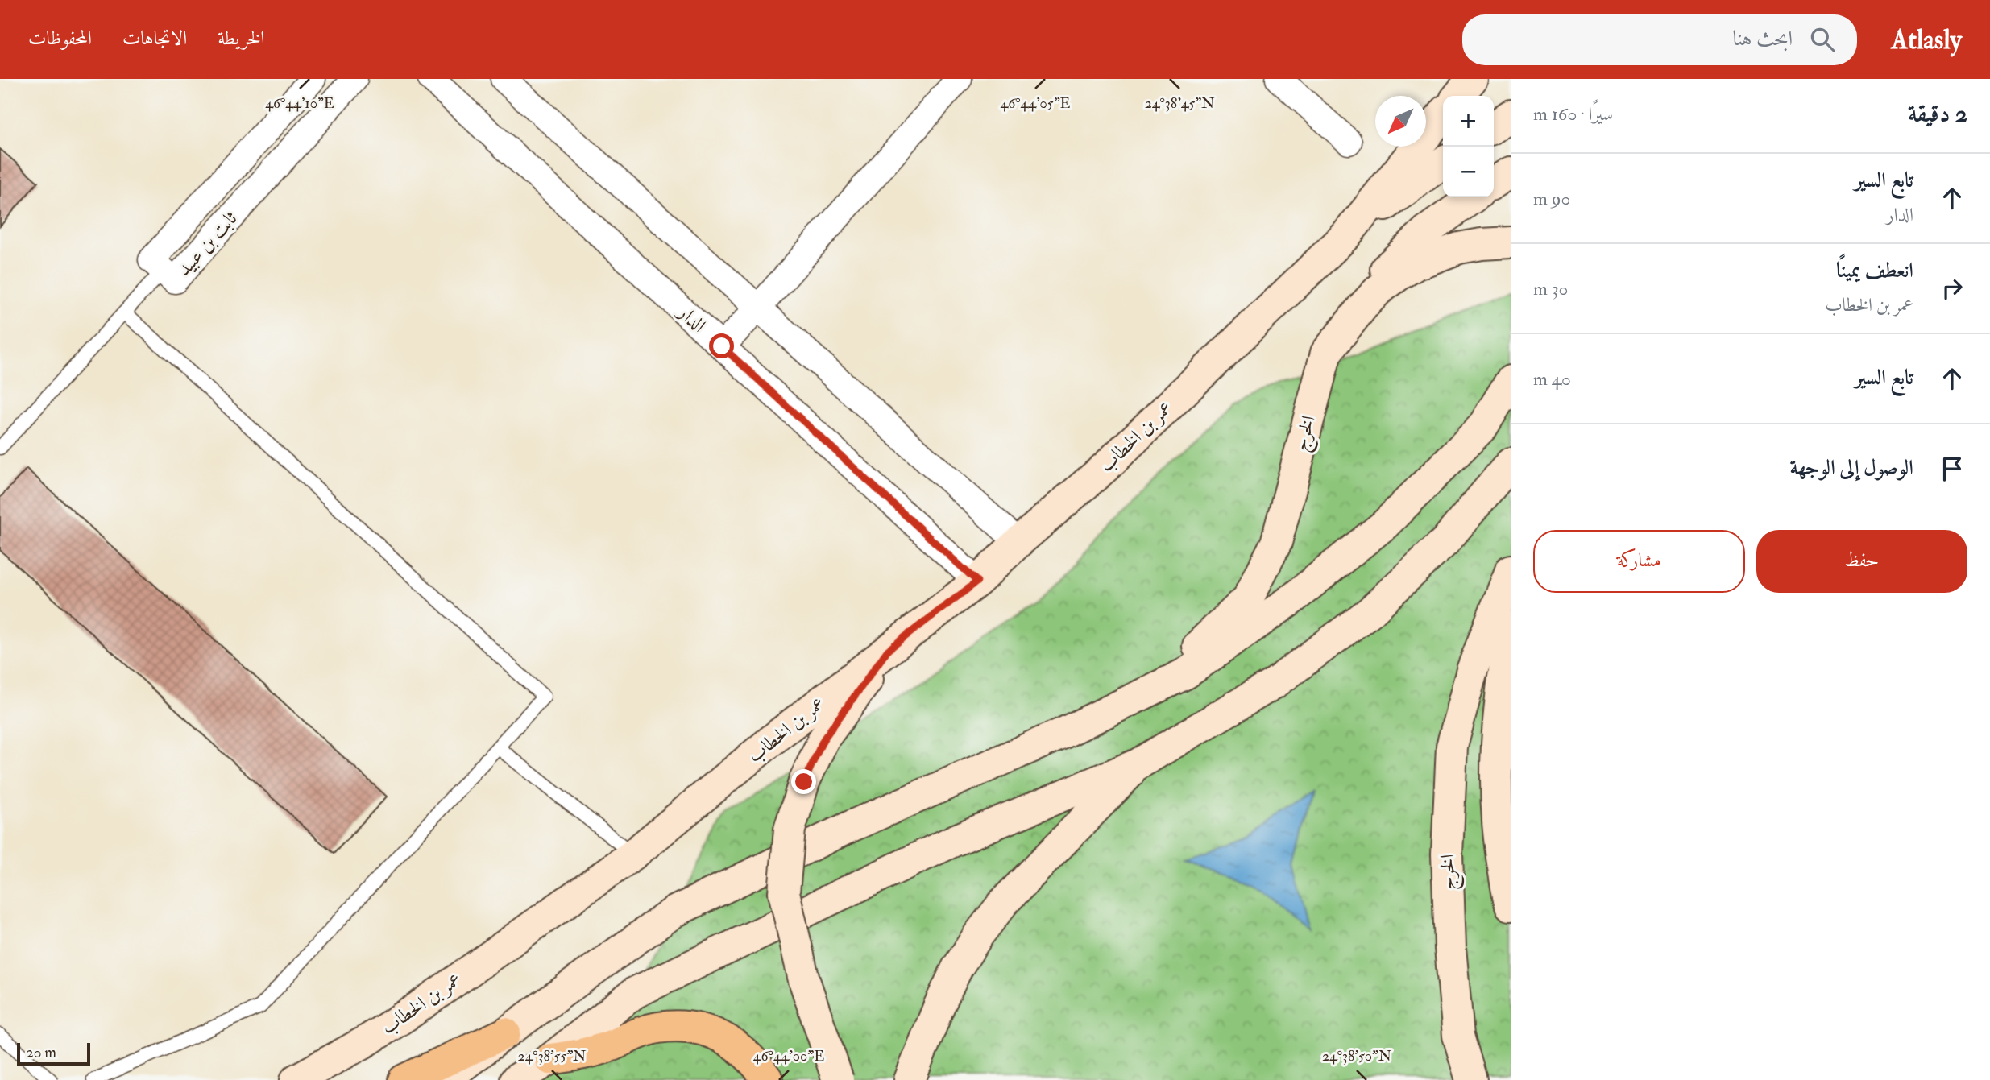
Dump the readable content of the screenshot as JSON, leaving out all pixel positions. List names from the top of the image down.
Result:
{
  "streets": {
    "main road": ["الخرج", "عمر بن الخطاب"],
    "street": ["ثابت بن عبيد", "الدار"]
  },
  "crossings": [
    ["الدار", "عمر بن الخطاب"]
  ],
  "scale_bar": "20 m",
  "north": "bottom left",
  "page": {
    "header": "Atlasly",
    "search": "ابحث هنا",
    "nav": ["الخريطة", "الاتجاهات", "المحفوظات"],
    "heading": ["2 دقيقة", "سيرًا · 160 m"],
    "map_buttons": ["+", "−"],
    "list": [
      ["تابع السير", "الدار", "90 m"],
      ["انعطف يمينًا", "عمر بن الخطاب", "30 m"],
      ["تابع السير", "40 m"],
      "الوصول إلى الوجهة"
    ],
    "buttons": ["حفظ", "مشاركة"],
    "scale": "20 m"
  },
  "coordinates": [
    "46°44'10\"E",
    "46°44'05\"E",
    "24°38'45\"N",
    "46°44'00\"E",
    "24°38'55\"N",
    "24°38'50\"N"
  ]
}
